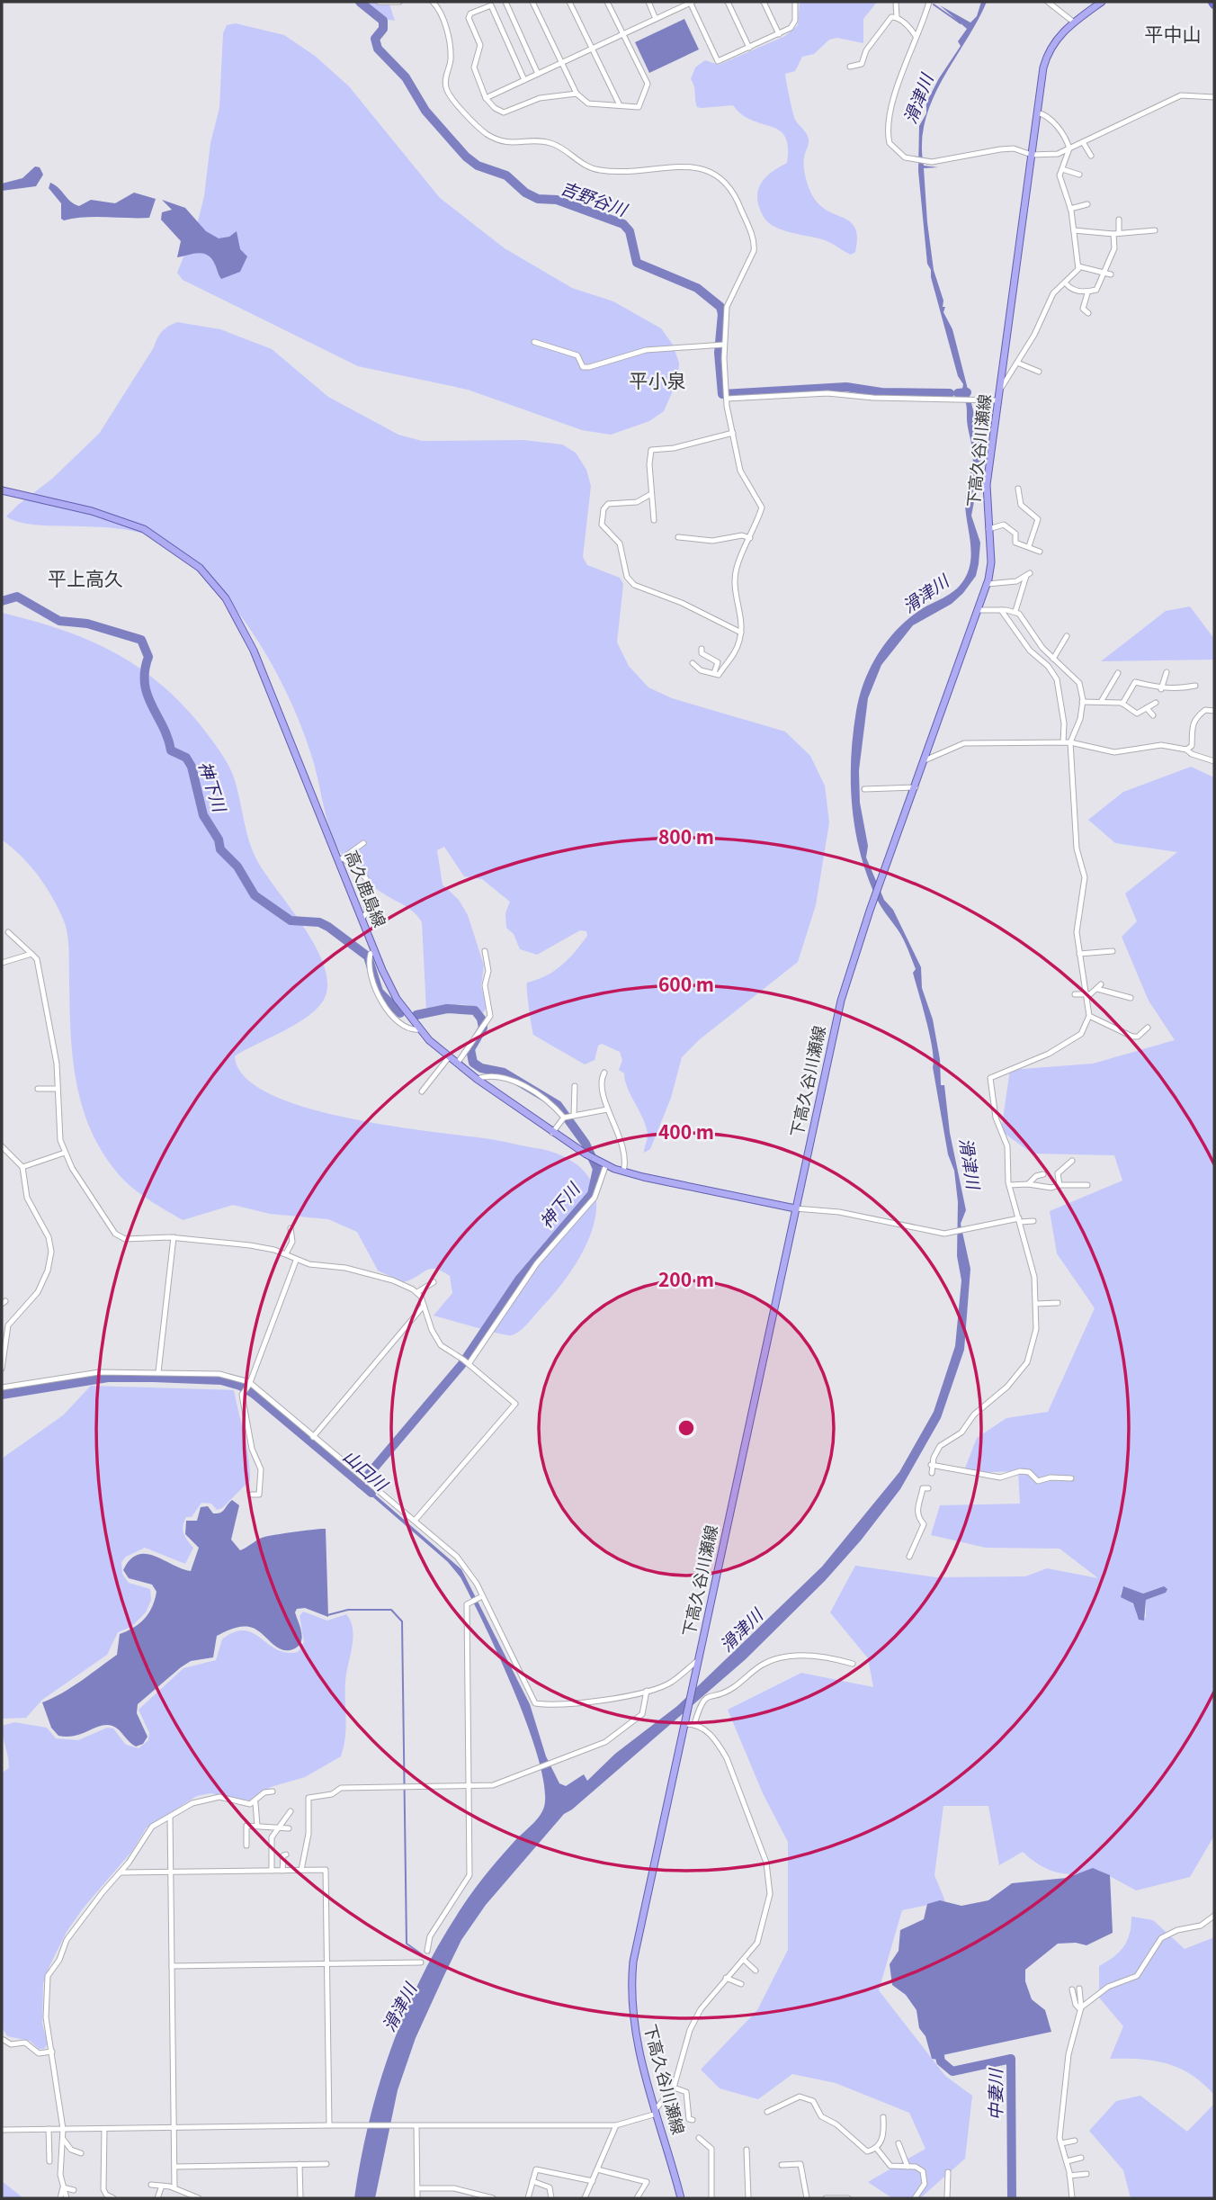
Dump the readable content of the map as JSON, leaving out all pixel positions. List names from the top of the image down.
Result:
{
  "streets": {
    "main road": ["下高久谷川瀬線", "高久鹿島線"]
  },
  "crossings": [
    ["下高久谷川瀬線", "高久鹿島線"]
  ],
  "districts": ["平中山", "平小泉", "平上高久"],
  "water": [
    "滑津川",
    "吉野谷川",
    "神下川",
    "山口川",
    "中妻川"
  ],
  "rings": [
    "800 m",
    "600 m",
    "400 m",
    "200 m"
  ]
}
